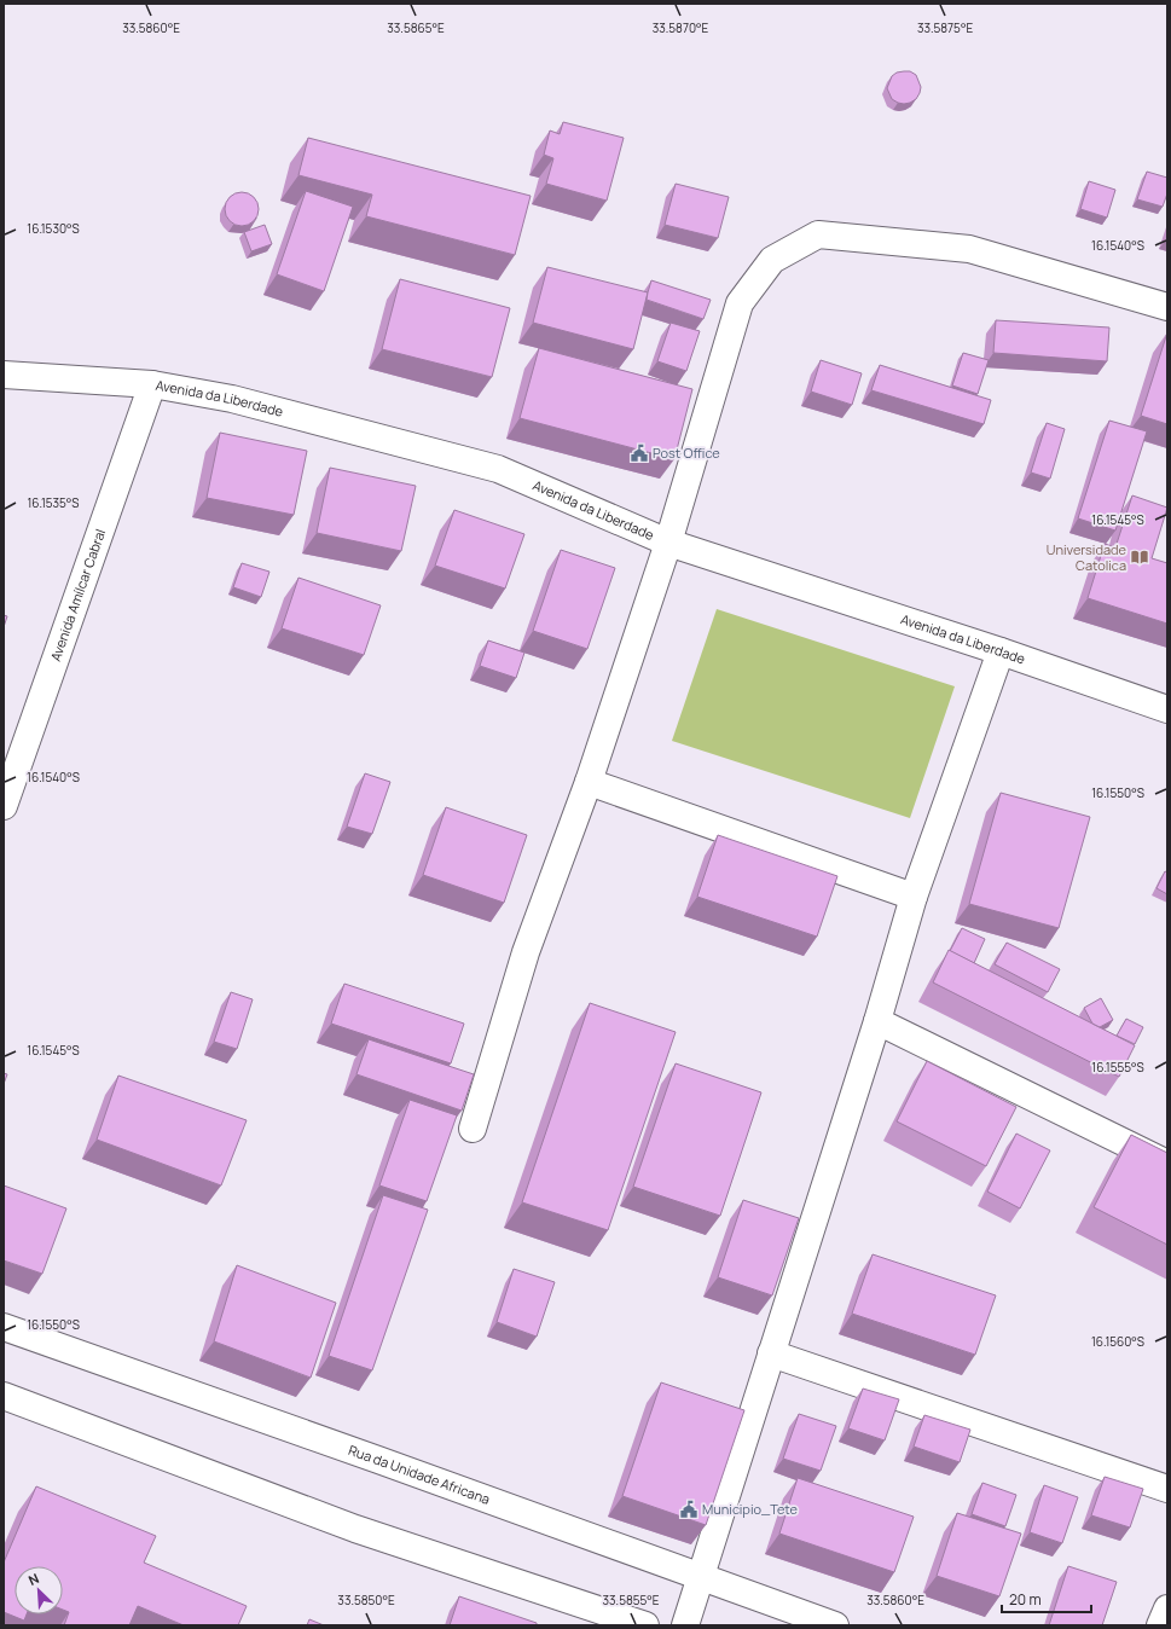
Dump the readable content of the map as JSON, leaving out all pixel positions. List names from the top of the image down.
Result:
{
  "streets": {
    "street": ["Avenida da Liberdade", "Avenida Amílcar Cabral", "Rua da Unidade Africana"]
  },
  "crossings": [
    ["Avenida da Liberdade", "Avenida Amílcar Cabral"]
  ],
  "places": {
    "public building": ["Post Office", "Municipio_Tete"],
    "library": ["Universidade Catolica"]
  },
  "scale_bar": "20 m",
  "north": "top left",
  "coordinates": [
    "33.5860°E",
    "33.5865°E",
    "33.5870°E",
    "33.5875°E",
    "16.1530°S",
    "16.1540°S",
    "16.1535°S",
    "16.1545°S",
    "16.1550°S",
    "16.1555°S",
    "16.1560°S",
    "33.5850°E",
    "33.5855°E"
  ]
}
